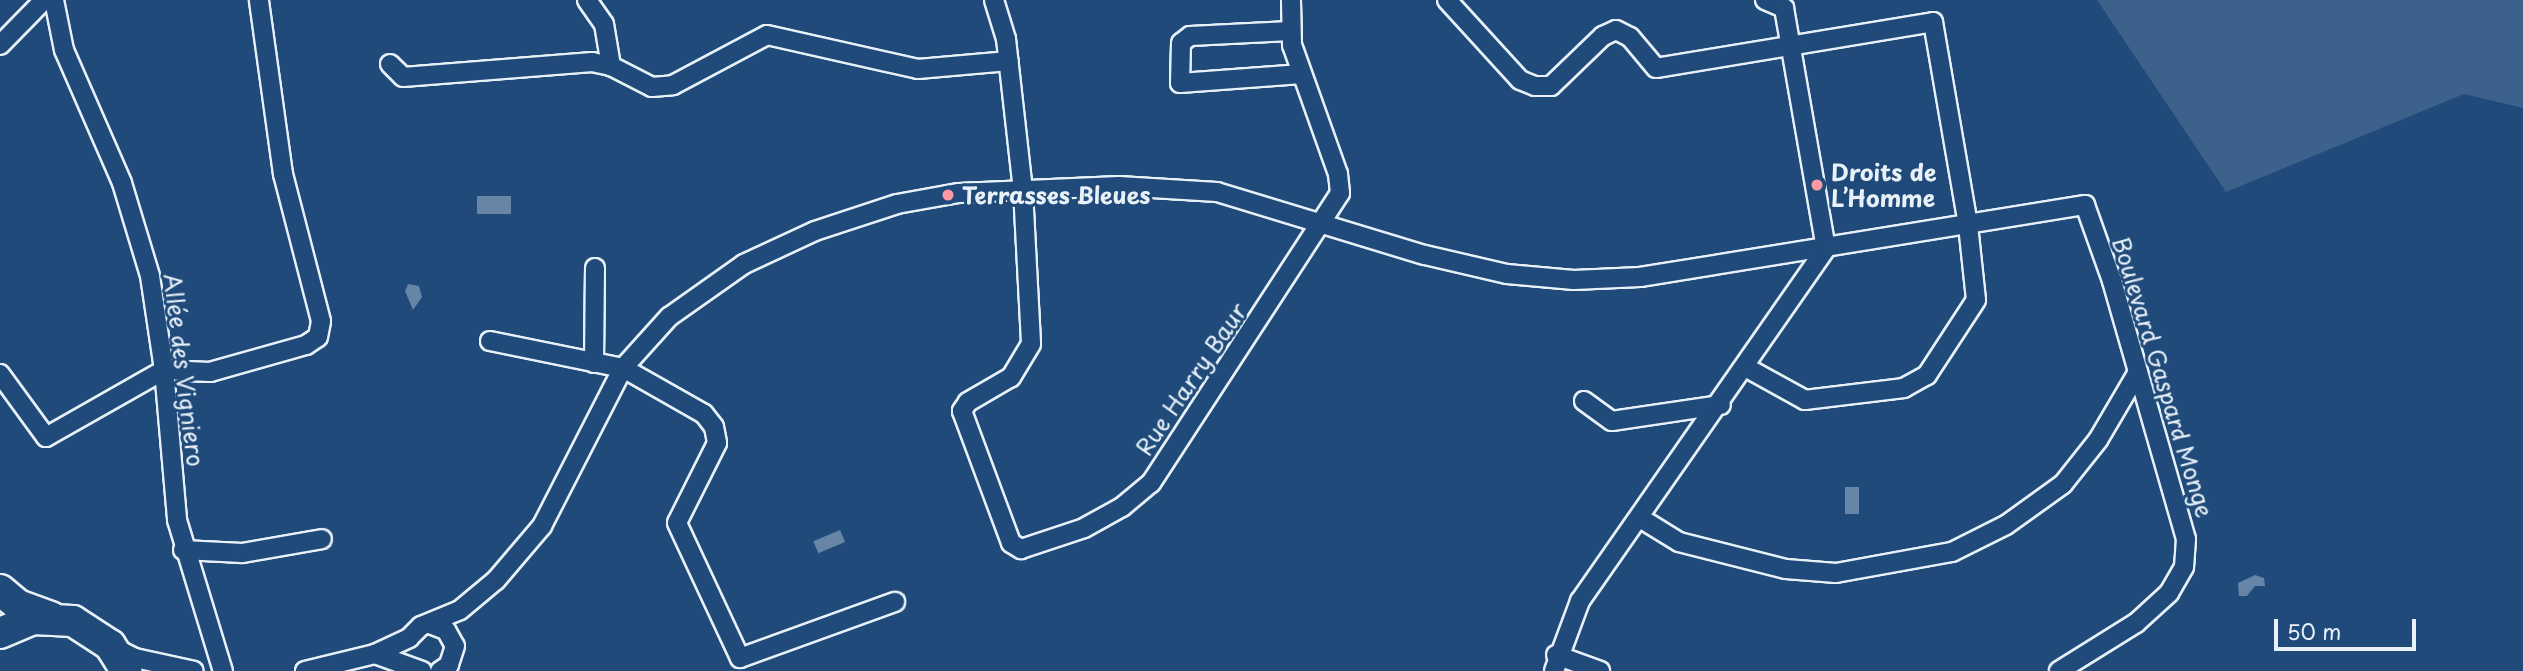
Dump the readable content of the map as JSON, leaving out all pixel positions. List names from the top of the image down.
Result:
{
  "streets": {
    "street": ["Allée des Vigniero", "Boulevard Gaspard Monge", "Rue Harry Baur"]
  },
  "places": ["Droits de L’Homme", "Terrasses Bleues"],
  "scale_bar": "50 m"
}
